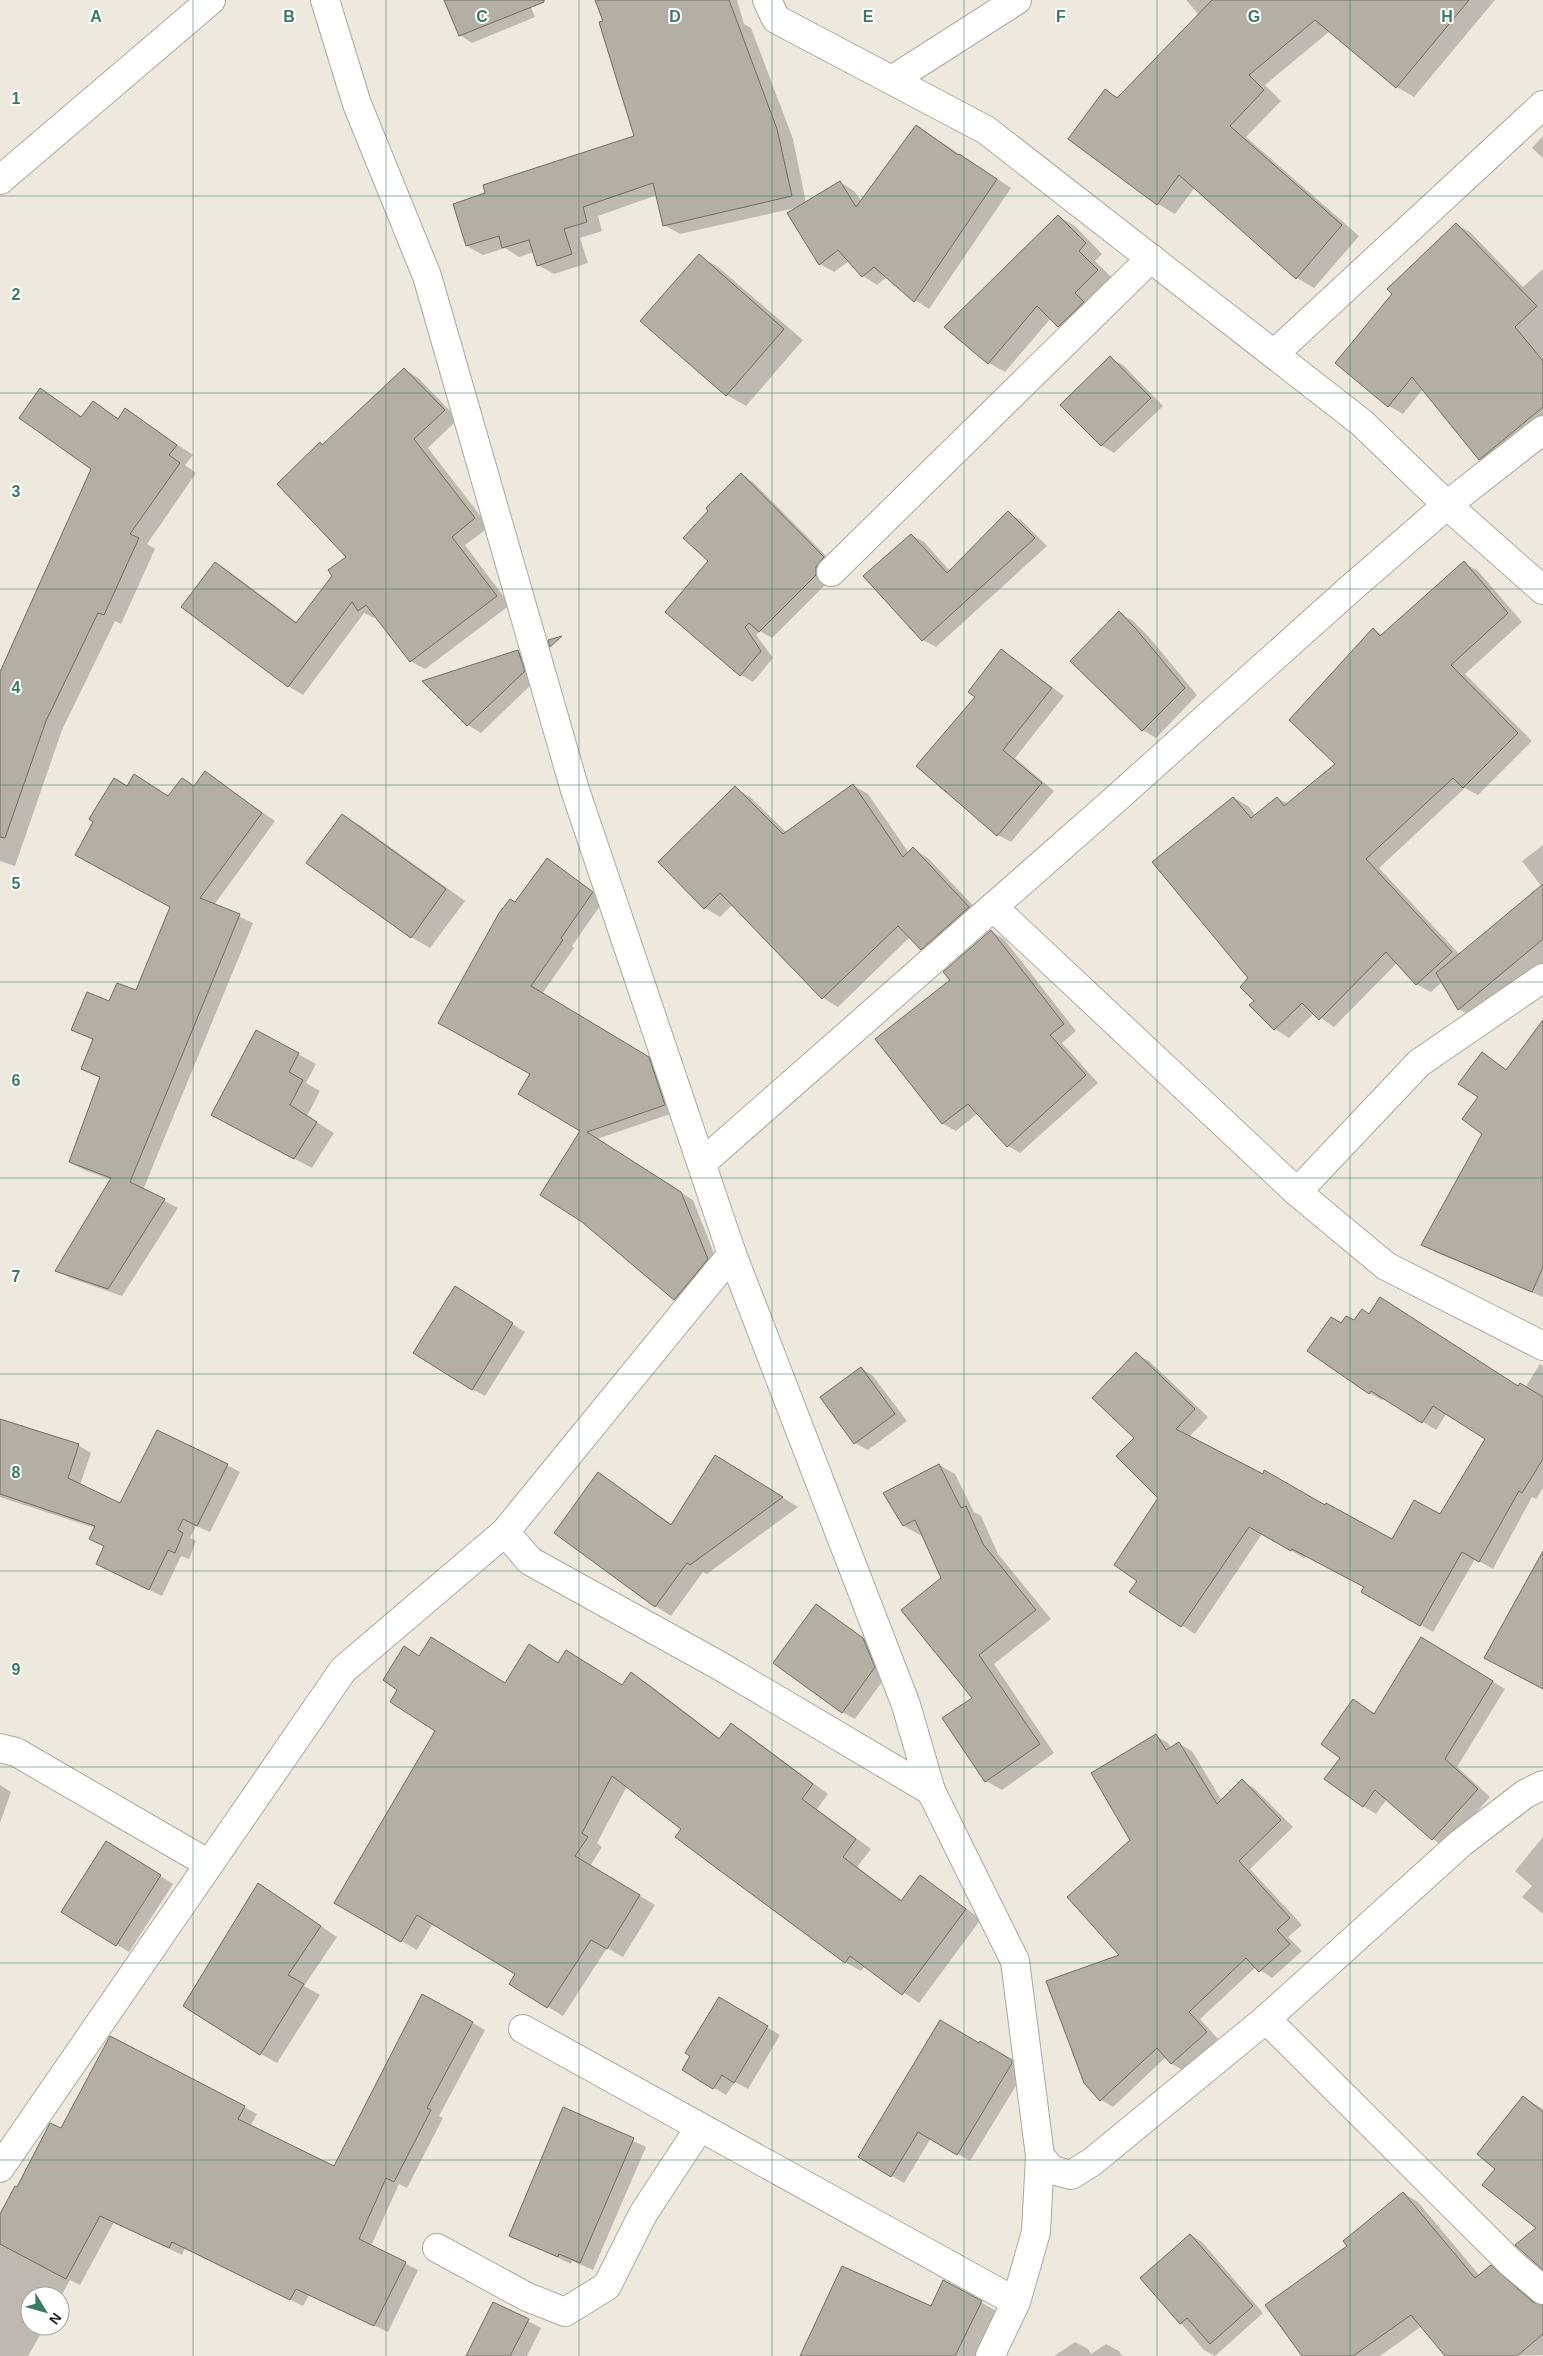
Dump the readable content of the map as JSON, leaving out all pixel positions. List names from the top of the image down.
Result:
{
  "north": "bottom right",
  "grid": {
    "columns": [
      "A",
      "B",
      "C",
      "D",
      "E",
      "F",
      "G",
      "H"
    ],
    "rows": [
      "1",
      "2",
      "3",
      "4",
      "5",
      "6",
      "7",
      "8",
      "9"
    ]
  }
}
